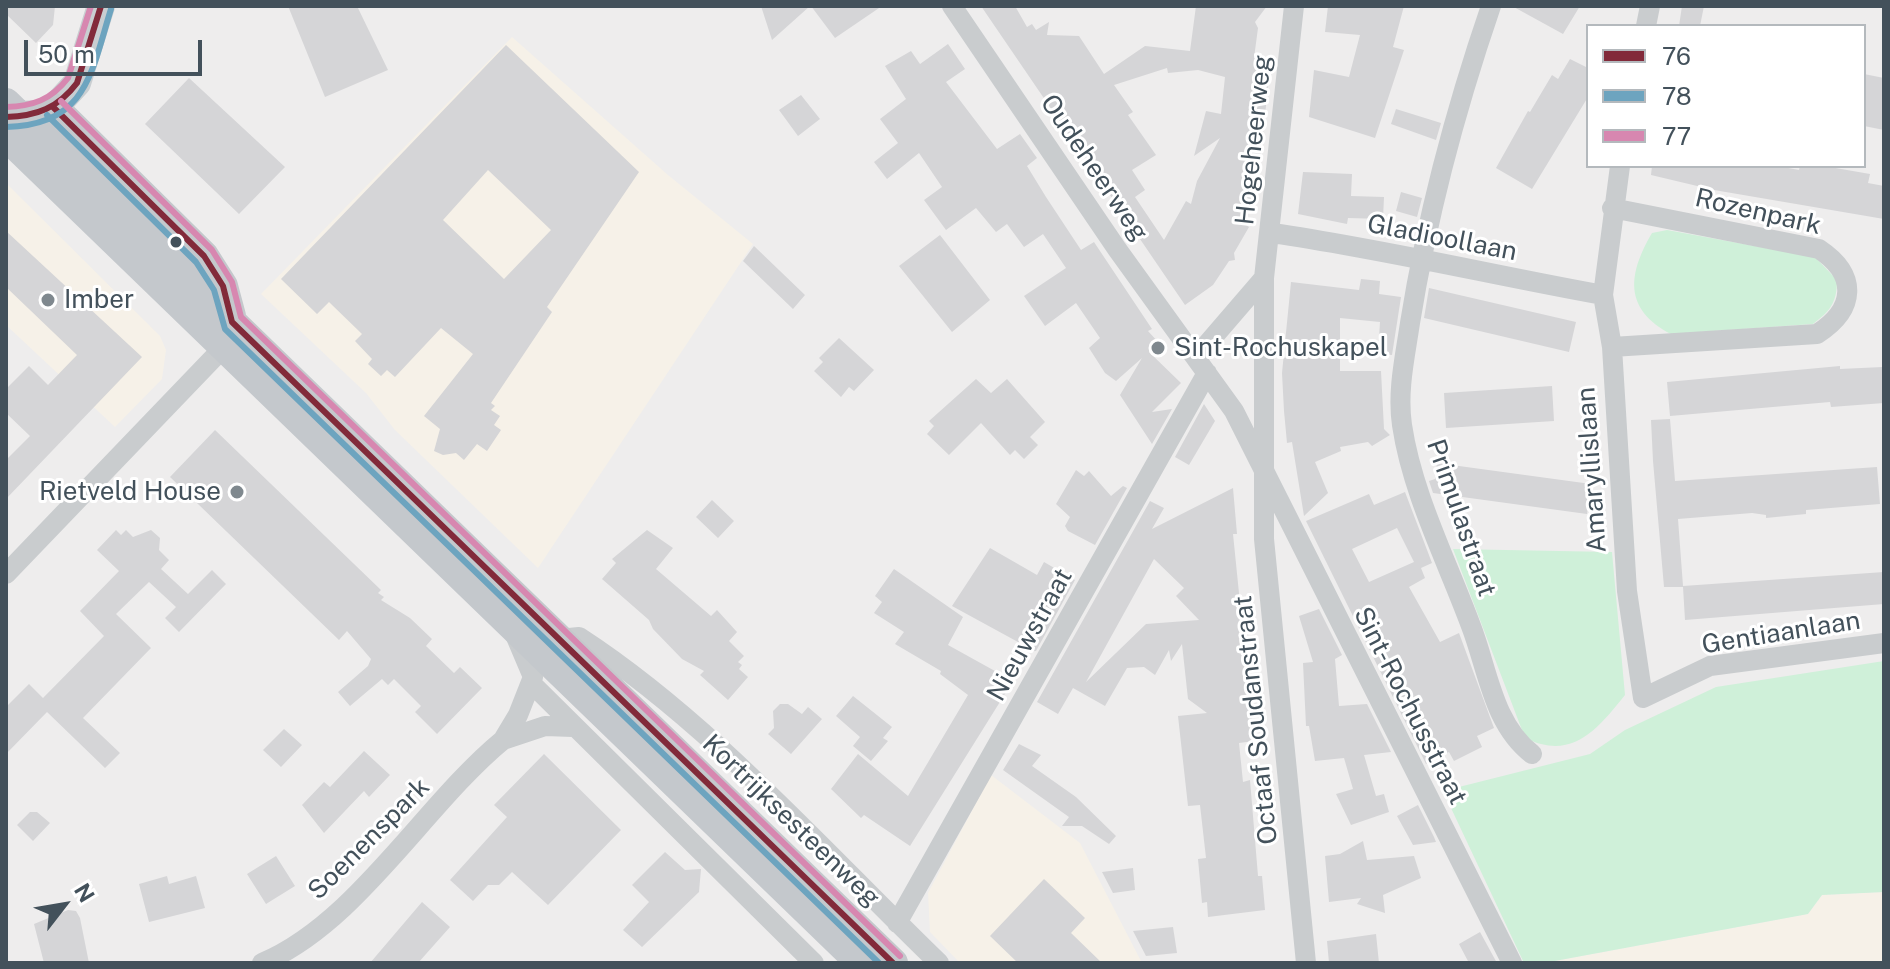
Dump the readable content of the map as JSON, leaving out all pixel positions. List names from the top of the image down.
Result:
{
  "streets": {
    "main road": ["Kortrijksesteenweg"],
    "street": [
      "Hogeheerweg",
      "Oudeheerweg",
      "Rozenpark",
      "Gladioollaan",
      "Amaryllislaan",
      "Primulastraat",
      "Gentiaanlaan",
      "Nieuwstraat",
      "Sint-Rochusstraat",
      "Octaaf Soudanstraat",
      "Soenenspark"
    ]
  },
  "crossings": [
    ["Hogeheerweg", "Oudeheerweg"],
    ["Hogeheerweg", "Gladioollaan"],
    ["Hogeheerweg", "Nieuwstraat"],
    ["Hogeheerweg", "Sint-Rochusstraat"],
    ["Hogeheerweg", "Octaaf Soudanstraat"],
    ["Oudeheerweg", "Nieuwstraat"],
    ["Oudeheerweg", "Sint-Rochusstraat"],
    ["Oudeheerweg", "Octaaf Soudanstraat"],
    ["Rozenpark", "Amaryllislaan"],
    ["Gladioollaan", "Amaryllislaan"],
    ["Gladioollaan", "Primulastraat"],
    ["Amaryllislaan", "Gentiaanlaan"],
    ["Nieuwstraat", "Kortrijksesteenweg"],
    ["Sint-Rochusstraat", "Octaaf Soudanstraat"]
  ],
  "places": ["Imber", "Sint-Rochuskapel", "Rietveld House"],
  "lines": ["transit line 76", "transit line 77", "transit line 78"],
  "legend": ["76", "78", "77"],
  "scale_bar": "50 m",
  "north": "top right"
}
